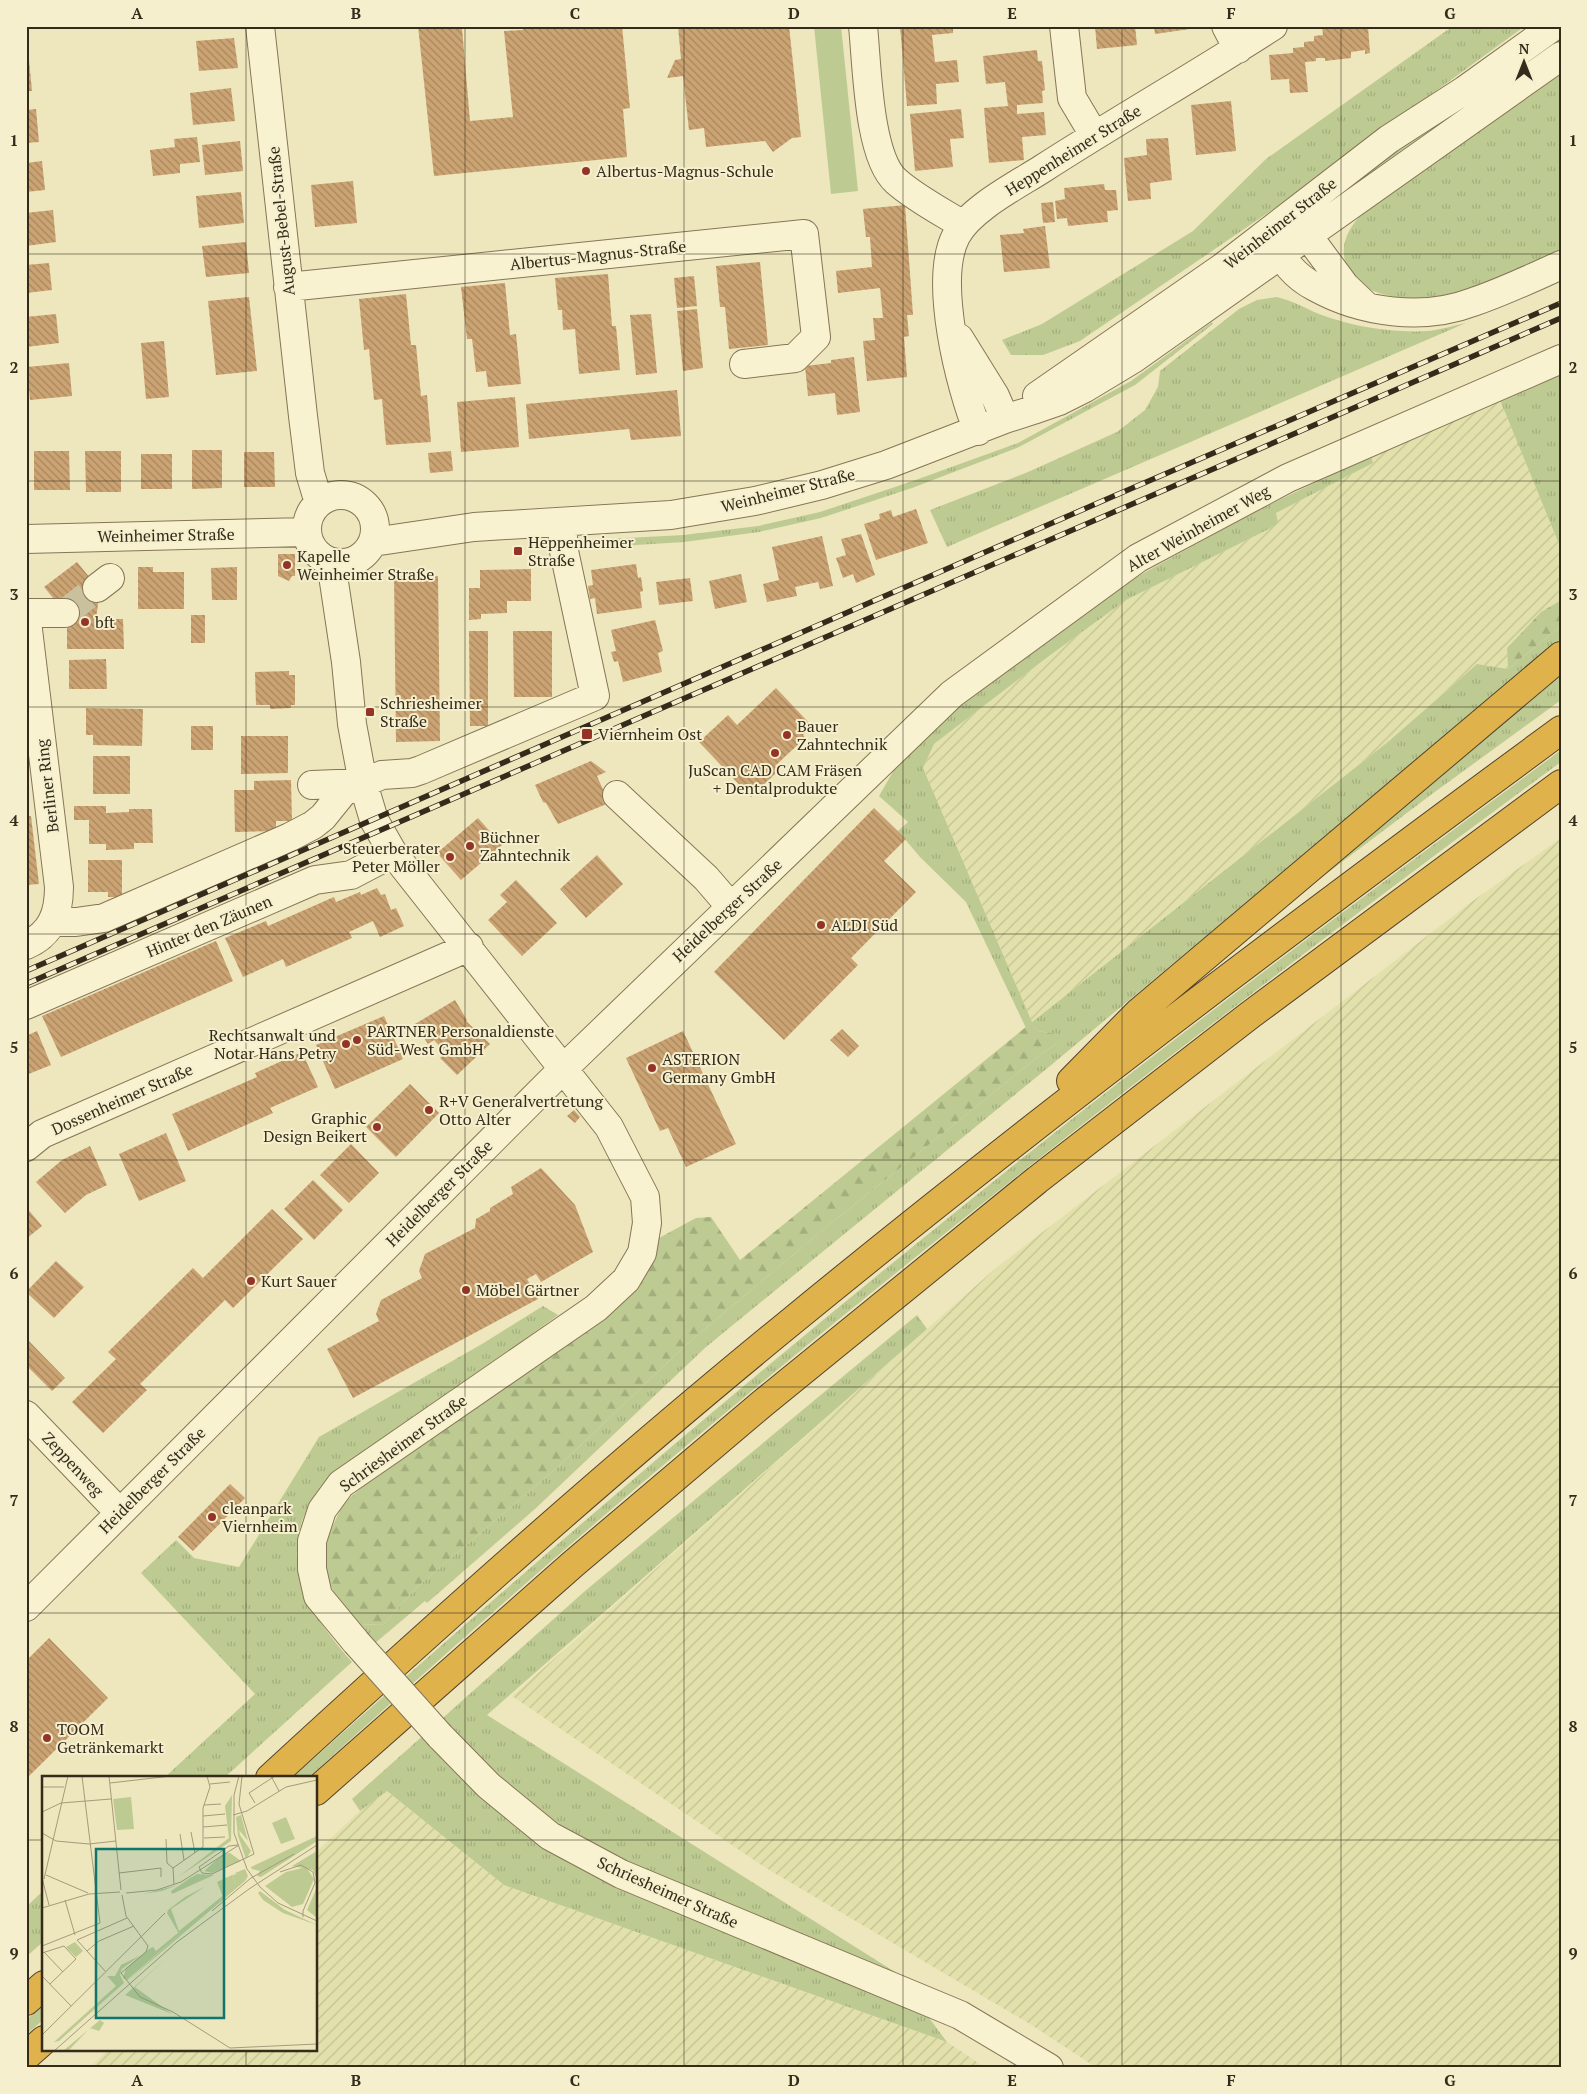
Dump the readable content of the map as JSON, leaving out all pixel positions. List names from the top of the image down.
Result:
{
  "streets": {
    "street": [
      "Heppenheimer Straße",
      "August-Bebel-Straße",
      "Weinheimer Straße",
      "Albertus-Magnus-Straße",
      "Alter Weinheimer Weg",
      "Berliner Ring",
      "Heidelberger Straße",
      "Hinter den Zäunen",
      "Dossenheimer Straße",
      "Schriesheimer Straße",
      "Zeppenweg"
    ]
  },
  "crossings": [
    ["Heppenheimer Straße", "Weinheimer Straße"],
    ["August-Bebel-Straße", "Weinheimer Straße"],
    ["August-Bebel-Straße", "Albertus-Magnus-Straße"],
    ["August-Bebel-Straße", "Schriesheimer Straße"],
    ["Weinheimer Straße", "Schriesheimer Straße"],
    ["Alter Weinheimer Weg", "Heidelberger Straße"],
    ["Heidelberger Straße", "Schriesheimer Straße"],
    ["Heidelberger Straße", "Zeppenweg"],
    ["Hinter den Zäunen", "Schriesheimer Straße"],
    ["Dossenheimer Straße", "Schriesheimer Straße"]
  ],
  "places": {
    "other": [
      "Albertus-Magnus-Schule",
      "Kapelle Weinheimer Straße",
      "bft",
      "Bauer Zahntechnik",
      "JuScan CAD CAM Fräsen + Dentalprodukte",
      "Büchner Zahntechnik",
      "Steuerberater Peter Möller",
      "ALDI Süd",
      "PARTNER Personaldienste Süd-West GmbH",
      "Rechtsanwalt und Notar Hans Petry",
      "ASTERION Germany GmbH",
      "R+V Generalvertretung Otto Alter",
      "Graphic Design Beikert",
      "Kurt Sauer",
      "Möbel Gärtner",
      "cleanpark Viernheim",
      "TOOM Getränkemarkt"
    ],
    "transit": ["Heppenheimer Straße", "Schriesheimer Straße", "Viernheim Ost"]
  },
  "north": "top",
  "grid": {
    "columns": [
      "A",
      "B",
      "C",
      "D",
      "E",
      "F",
      "G"
    ],
    "rows": [
      "1",
      "2",
      "3",
      "4",
      "5",
      "6",
      "7",
      "8",
      "9"
    ]
  }
}
